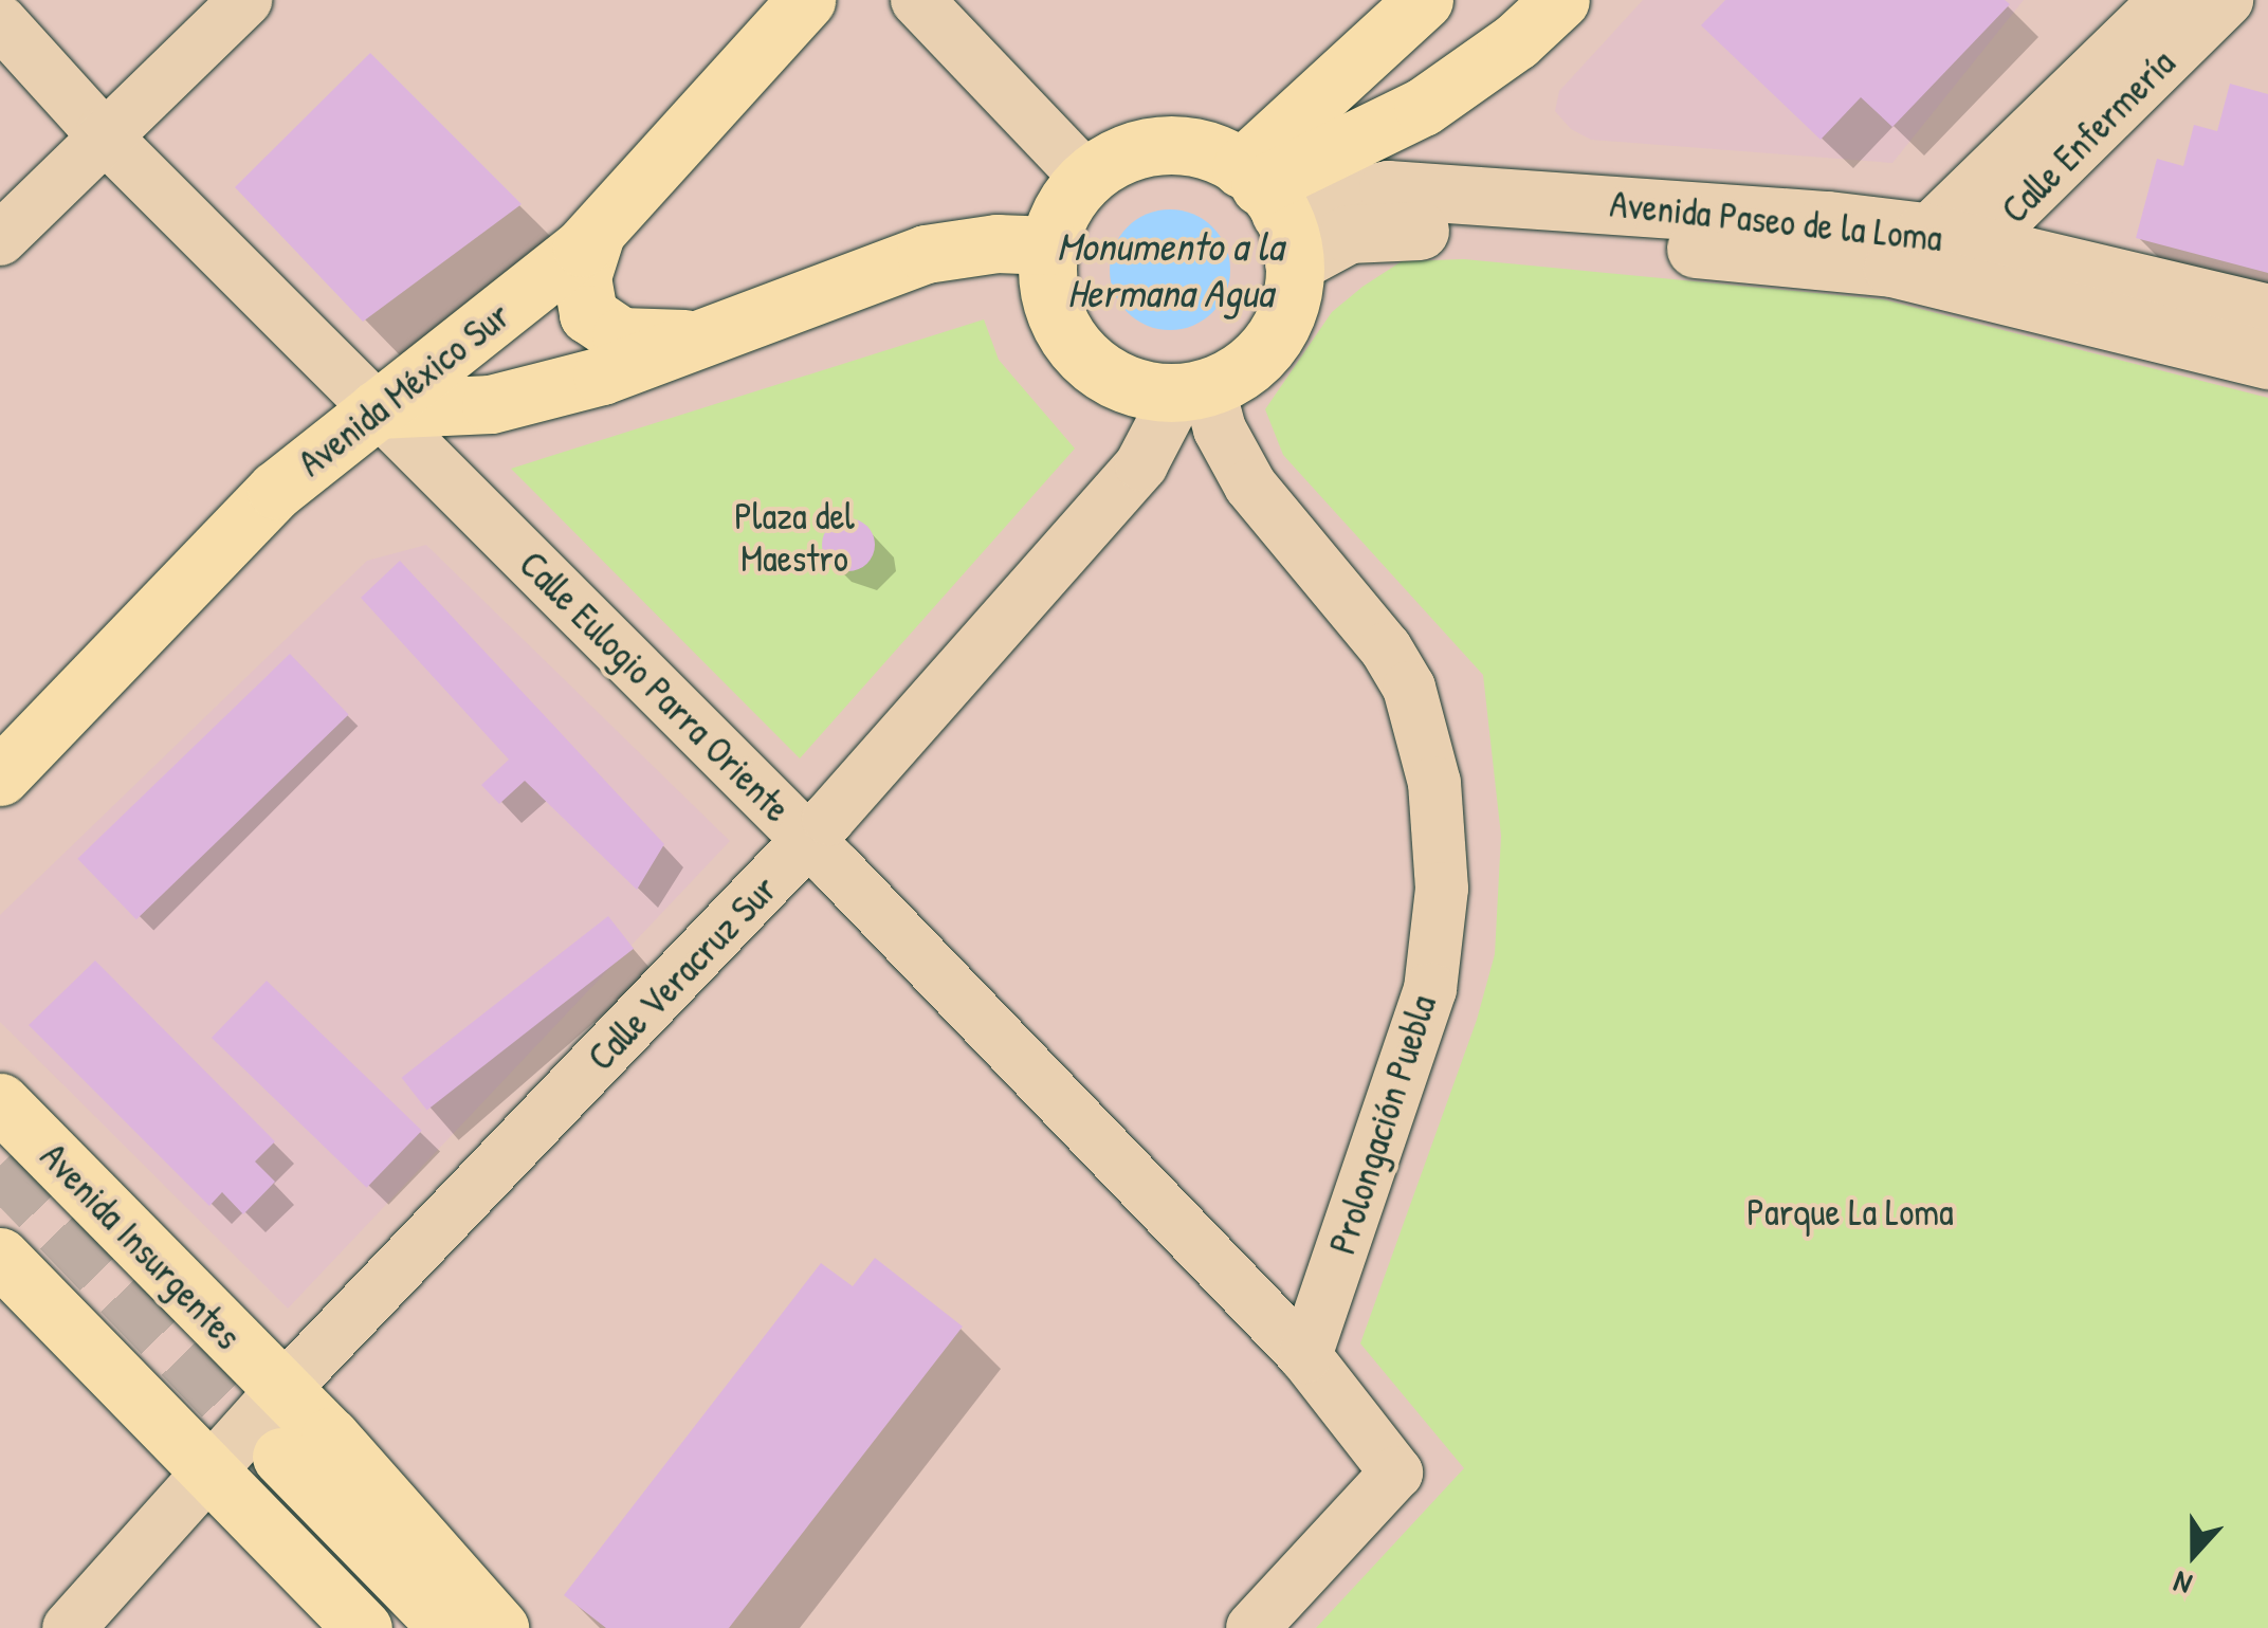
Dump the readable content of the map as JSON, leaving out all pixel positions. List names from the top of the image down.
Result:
{
  "streets": {
    "main road": ["Avenida Paseo de la Loma", "Avenida México Sur", "Avenida Insurgentes"],
    "street": [
      "Calle Enfermería",
      "Calle Eulogio Parra Oriente",
      "Calle Veracruz Sur",
      "Prolongación Puebla"
    ]
  },
  "crossings": [
    ["Calle Enfermería", "Avenida Paseo de la Loma"],
    ["Avenida Paseo de la Loma", "Calle Veracruz Sur"],
    ["Avenida Paseo de la Loma", "Prolongación Puebla"],
    ["Avenida México Sur", "Calle Eulogio Parra Oriente"],
    ["Calle Eulogio Parra Oriente", "Calle Veracruz Sur"],
    ["Calle Eulogio Parra Oriente", "Prolongación Puebla"],
    ["Calle Veracruz Sur", "Prolongación Puebla"],
    ["Calle Veracruz Sur", "Avenida Insurgentes"]
  ],
  "water": ["Monumento a la Hermana Agua"],
  "parks": ["Plaza del Maestro", "Parque La Loma"],
  "north": "bottom"
}
